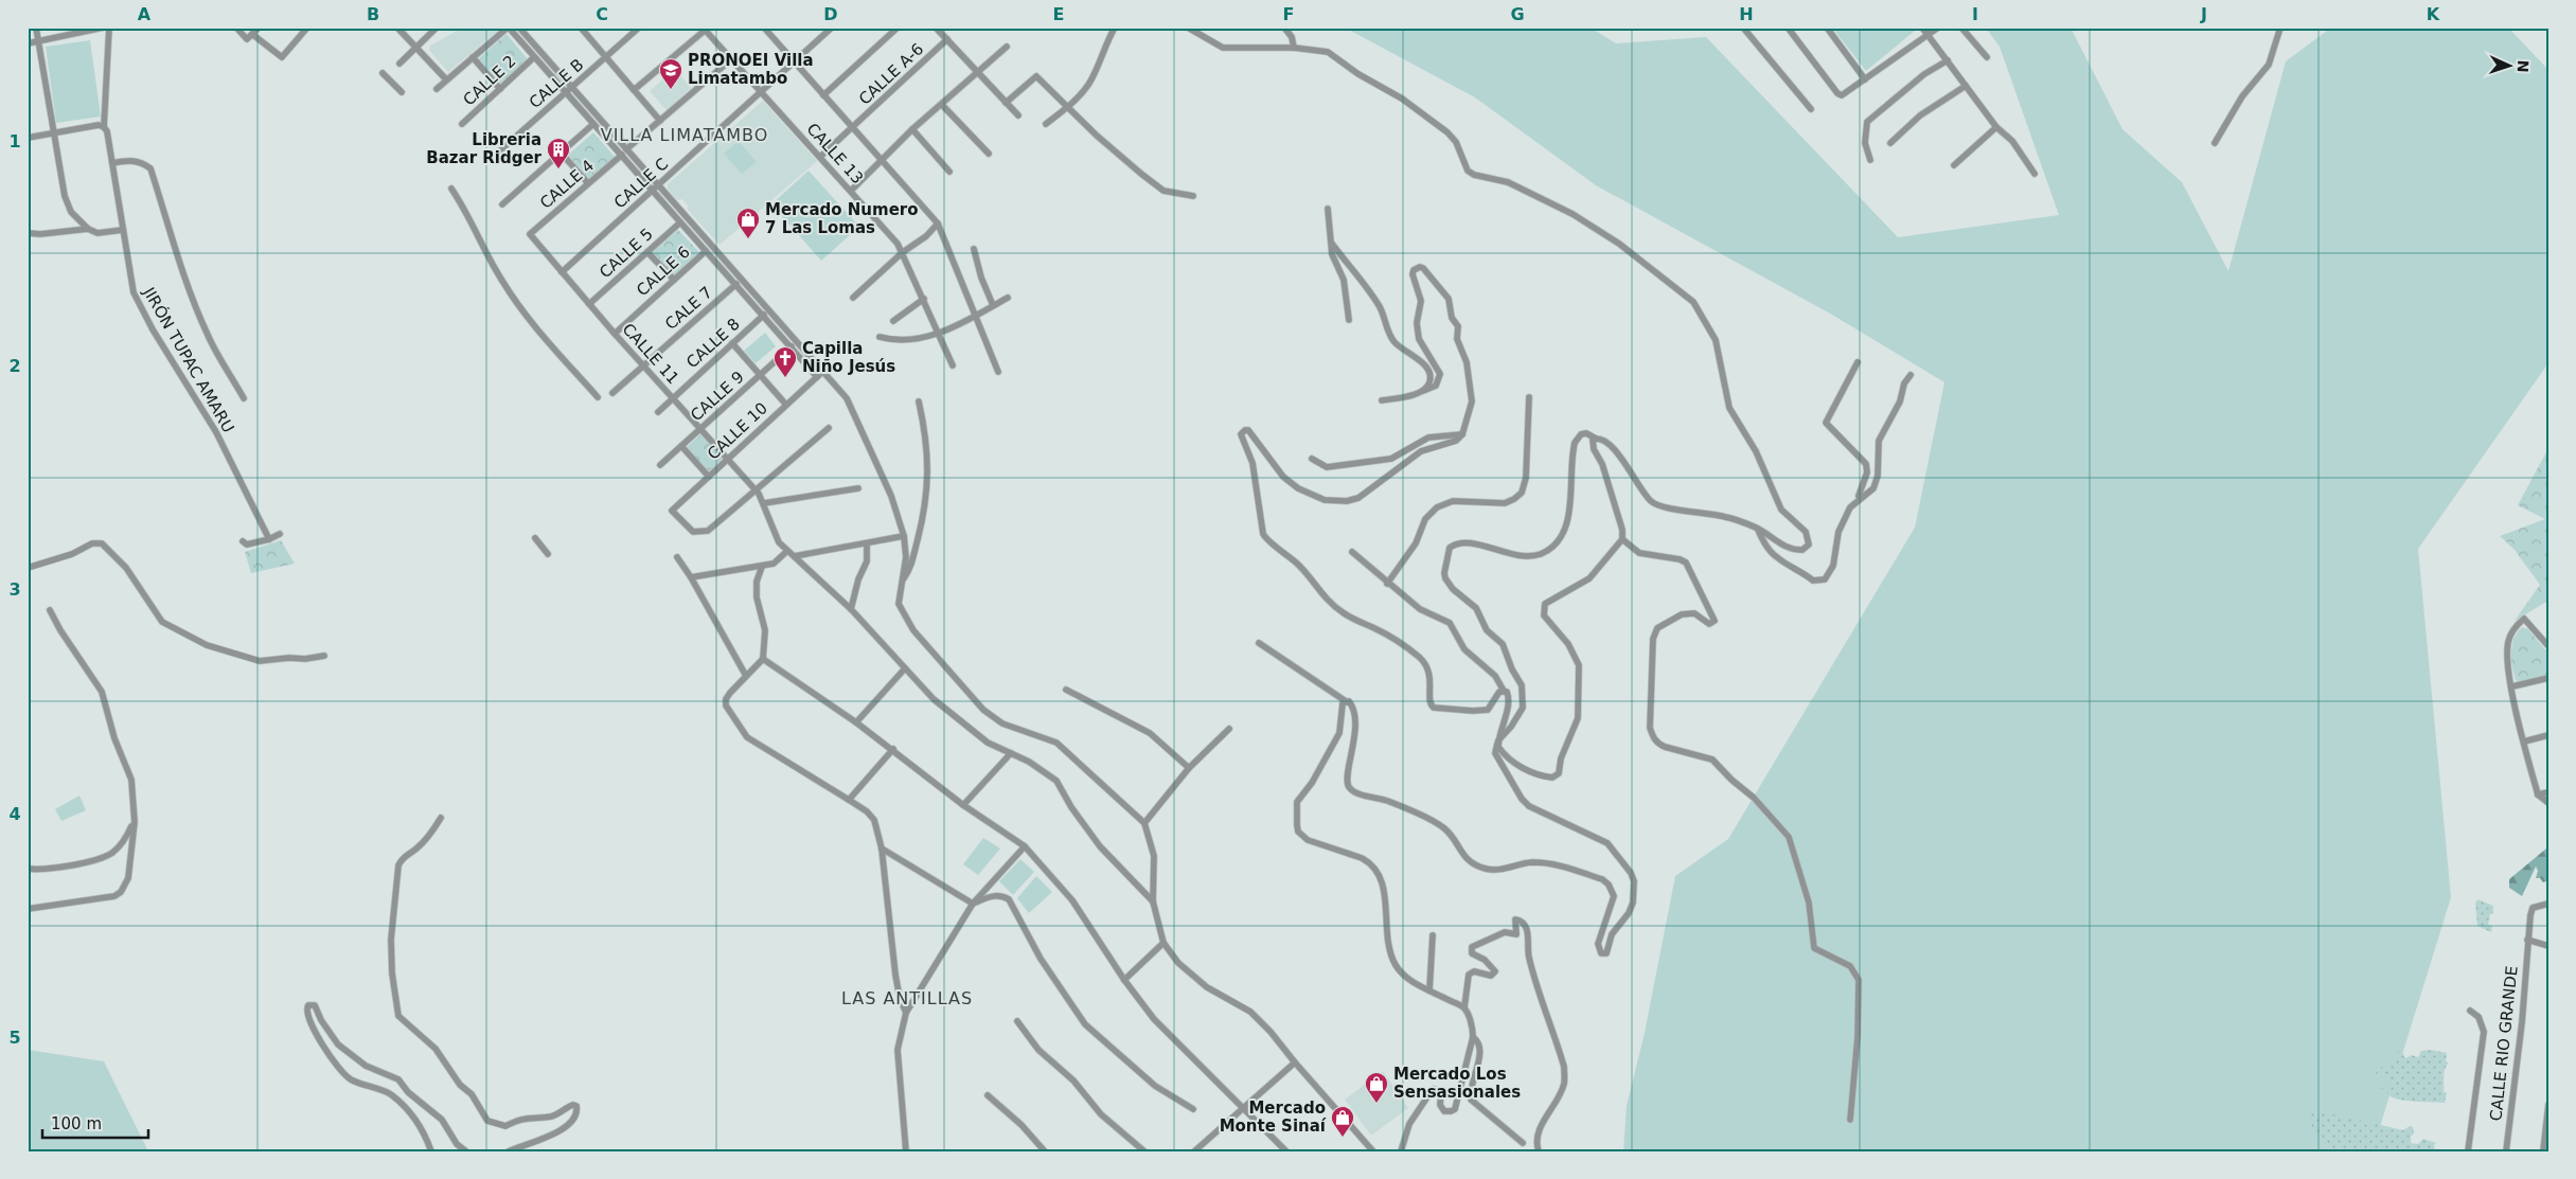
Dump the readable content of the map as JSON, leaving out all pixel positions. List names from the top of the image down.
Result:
{
  "streets": {
    "street": [
      "CALLE A-6",
      "CALLE 2",
      "CALLE B",
      "CALLE 13",
      "CALLE C",
      "CALLE 4",
      "CALLE 5",
      "CALLE 6",
      "CALE 7",
      "CALLE 8",
      "CALLE 11",
      "JIRÓN TUPAC AMARU",
      "CALLE 9",
      "CALLE 10",
      "CALLE RIO GRANDE"
    ]
  },
  "crossings": [
    ["CALLE A-6", "CALLE 13"],
    ["CALLE 13", "CALLE C"],
    ["CALLE C", "CALLE 11"],
    ["CALLE 4", "CALLE 11"],
    ["CALLE 5", "CALLE 11"],
    ["CALLE 6", "CALLE 11"],
    ["CALE 7", "CALLE 11"],
    ["CALLE 8", "CALLE 11"],
    ["CALLE 11", "CALLE 9"],
    ["CALLE 11", "CALLE 10"]
  ],
  "districts": ["VILLA LIMATAMBO", "LAS ANTILLAS"],
  "places": {
    "school or university": ["PRONOEI Villa Limatambo"],
    "building": ["Libreria Bazar Ridger"],
    "shop": ["Mercado Numero 7 Las Lomas", "Mercado Los Sensasionales", "Mercado Monte Sinaí"],
    "church": ["Capilla Niño Jesús"]
  },
  "scale_bar": "100 m",
  "north": "right",
  "grid": {
    "columns": [
      "A",
      "B",
      "C",
      "D",
      "E",
      "F",
      "G",
      "H",
      "I",
      "J",
      "K"
    ],
    "rows": [
      "1",
      "2",
      "3",
      "4",
      "5"
    ]
  }
}
